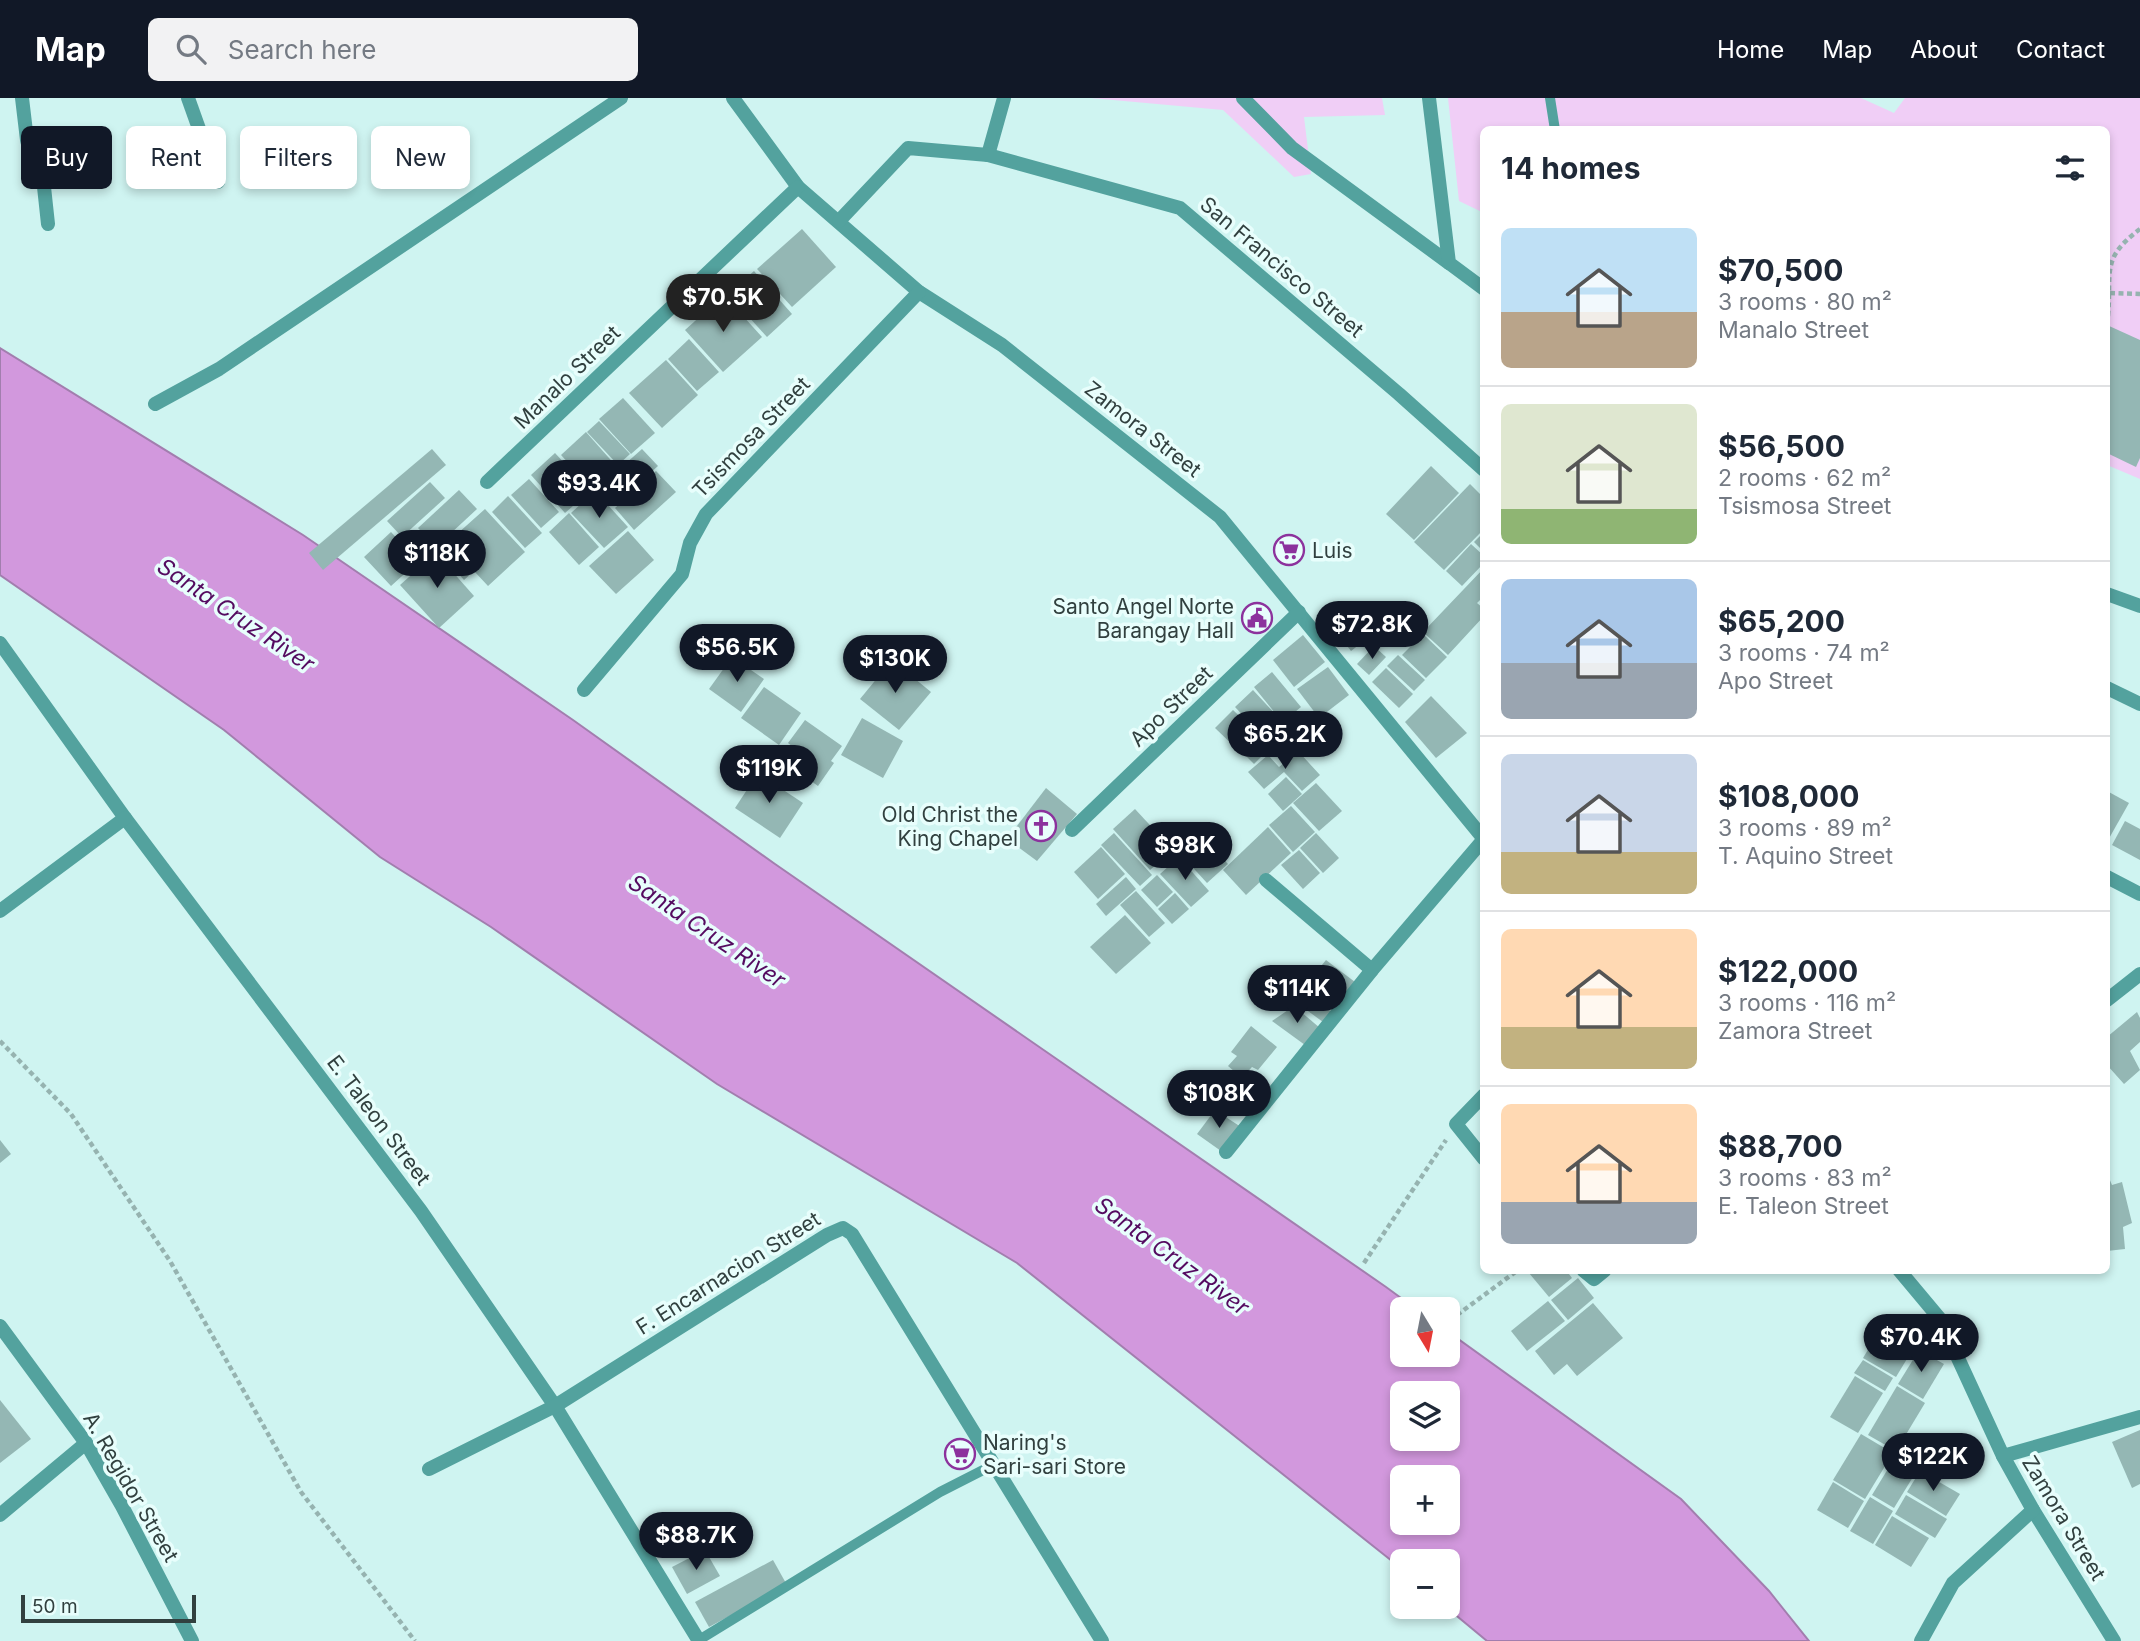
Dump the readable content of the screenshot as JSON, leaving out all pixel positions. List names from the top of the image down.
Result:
{
  "streets": {
    "street": [
      "San Francisco Street",
      "Manalo Street",
      "Zamora Street",
      "Tsismosa Street",
      "Apo Street",
      "E. Taleon Street",
      "F. Encarnacion Street",
      "A. Regidor Street"
    ]
  },
  "crossings": [
    ["San Francisco Street", "Zamora Street"],
    ["Manalo Street", "Zamora Street"],
    ["Zamora Street", "Tsismosa Street"],
    ["Zamora Street", "Apo Street"],
    ["E. Taleon Street", "F. Encarnacion Street"]
  ],
  "water": ["Santa Cruz River"],
  "places": {
    "supermarket": ["Luis", "Naring's Sari-sari Store"],
    "public building": ["Santo Angel Norte Barangay Hall"],
    "church": ["Old Christ the King Chapel"]
  },
  "scale_bar": "50 m",
  "north": "bottom",
  "page": {
    "header": "Map",
    "search": "Search here",
    "nav": [
      "Home",
      "Map",
      "About",
      "Contact"
    ],
    "chip": [
      "Buy",
      "Rent",
      "Filters",
      "New"
    ],
    "heading": "14 homes",
    "list": [
      {
        "name": "$70,500",
        "note": "3 rooms · 80 m² · Manalo Street"
      },
      {
        "name": "$56,500",
        "note": "2 rooms · 62 m² · Tsismosa Street"
      },
      {
        "name": "$65,200",
        "note": "3 rooms · 74 m² · Apo Street"
      },
      {
        "name": "$108,000",
        "note": "3 rooms · 89 m² · T. Aquino Street"
      },
      {
        "name": "$122,000",
        "note": "3 rooms · 116 m² · Zamora Street"
      },
      {
        "name": "$88,700",
        "note": "3 rooms · 83 m² · E. Taleon Street"
      }
    ],
    "price": [
      "$70.5K",
      "$93.4K",
      "$118K",
      "$72.8K",
      "$56.5K",
      "$130K",
      "$65.2K",
      "$119K",
      "$98K",
      "$114K",
      "$108K",
      "$70.4K",
      "$122K",
      "$88.7K"
    ],
    "map_buttons": ["+", "−"],
    "scale": "50 m"
  }
}
